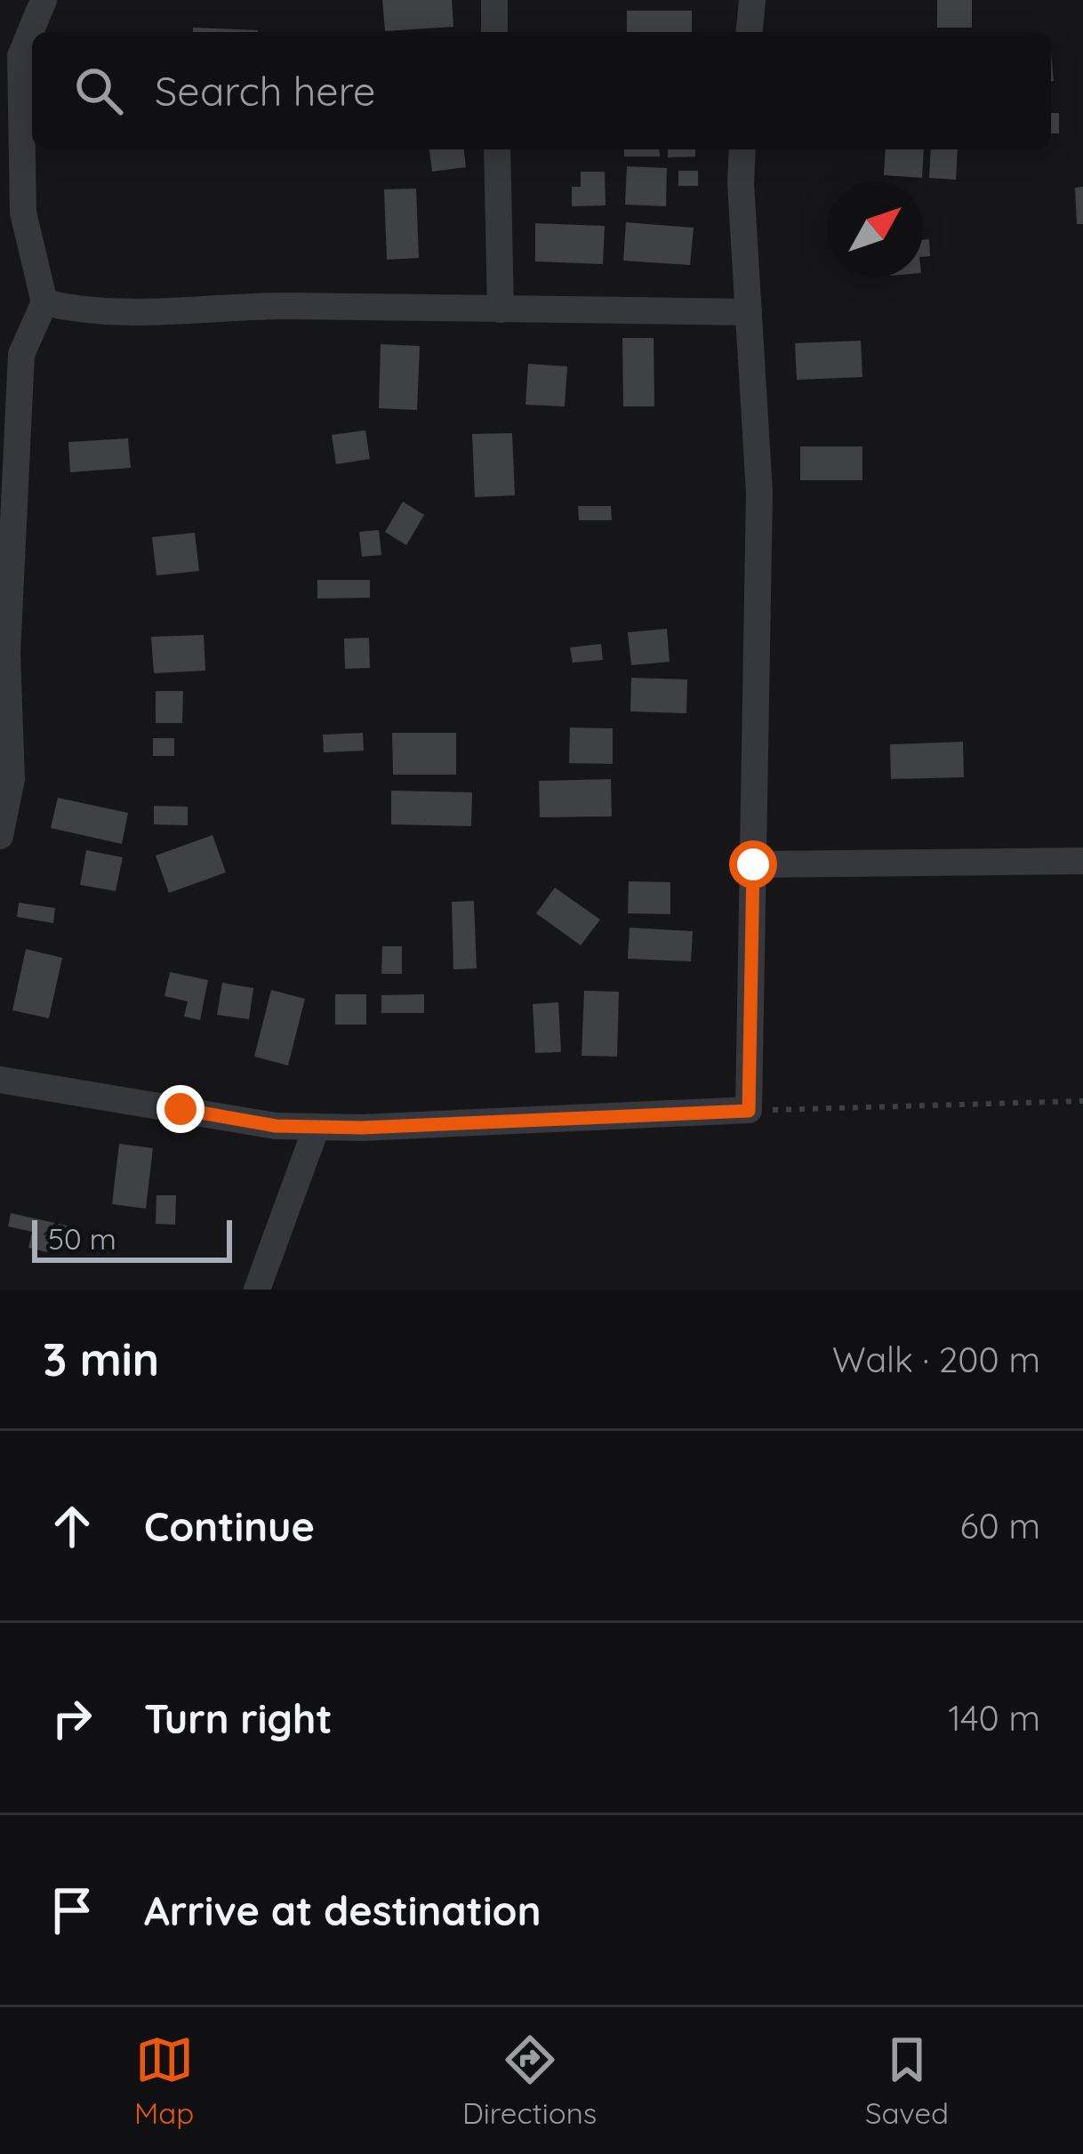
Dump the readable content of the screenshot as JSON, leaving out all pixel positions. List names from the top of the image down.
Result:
{
  "scale_bar": "50 m",
  "north": "top right",
  "page": {
    "search": "Search here",
    "scale": "50 m",
    "heading": ["3 min", "Walk · 200 m"],
    "list": [
      ["Continue", "60 m"],
      ["Turn right", "140 m"],
      "Arrive at destination"
    ],
    "nav": ["Map", "Directions", "Saved"]
  }
}
